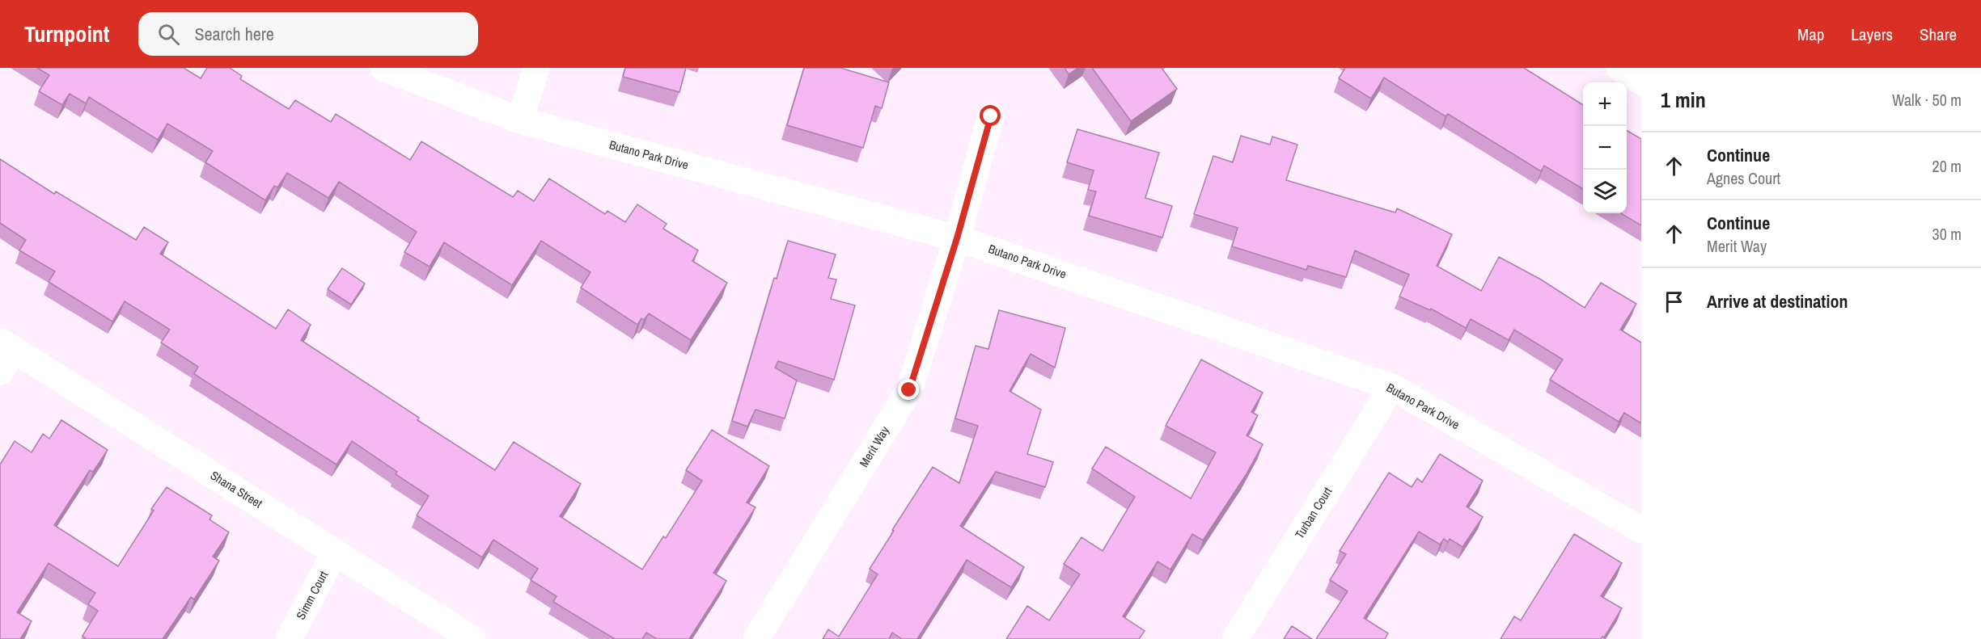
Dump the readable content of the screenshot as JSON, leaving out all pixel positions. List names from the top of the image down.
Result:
{
  "streets": {
    "street": [
      "Butano Park Drive",
      "Merit Way",
      "Shana Street",
      "Turban Court",
      "Simm Court"
    ]
  },
  "crossings": [
    ["Butano Park Drive", "Merit Way"],
    ["Butano Park Drive", "Turban Court"],
    ["Shana Street", "Simm Court"]
  ],
  "page": {
    "header": "Turnpoint",
    "search": "Search here",
    "nav": ["Map", "Layers", "Share"],
    "heading": ["1 min", "Walk · 50 m"],
    "map_buttons": ["+", "−"],
    "list": [
      ["Continue", "Agnes Court", "20 m"],
      ["Continue", "Merit Way", "30 m"],
      "Arrive at destination"
    ]
  }
}
